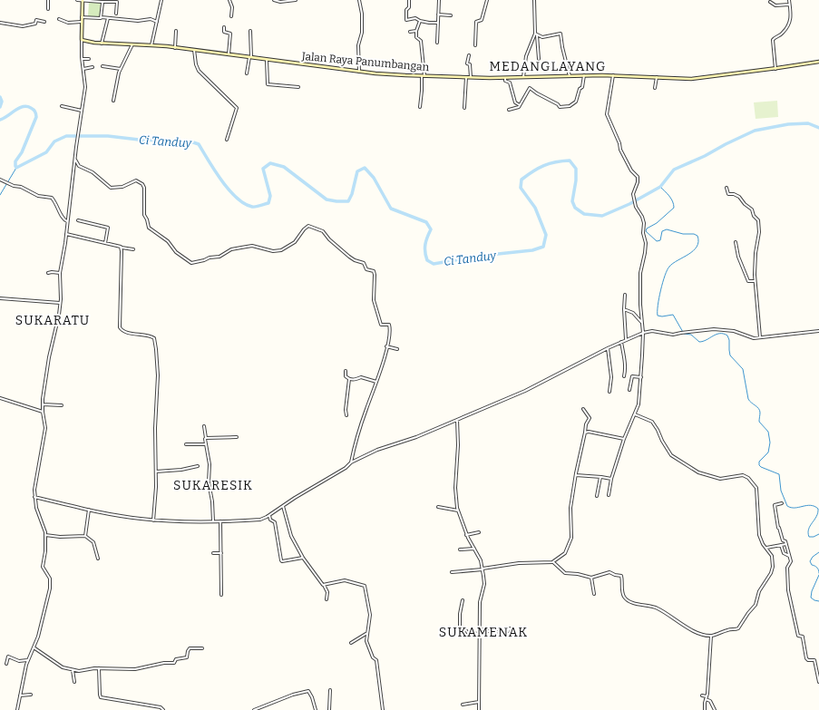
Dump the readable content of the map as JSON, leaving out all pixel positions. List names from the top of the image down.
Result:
{
  "streets": {
    "main road": ["Jalan Raya Panumbangan"]
  },
  "districts": [
    "MEDANGLAYANG",
    "SUKARATU",
    "SUKARESIK",
    "SUKAMENAK"
  ],
  "water": ["Ci Tanduy"]
}
